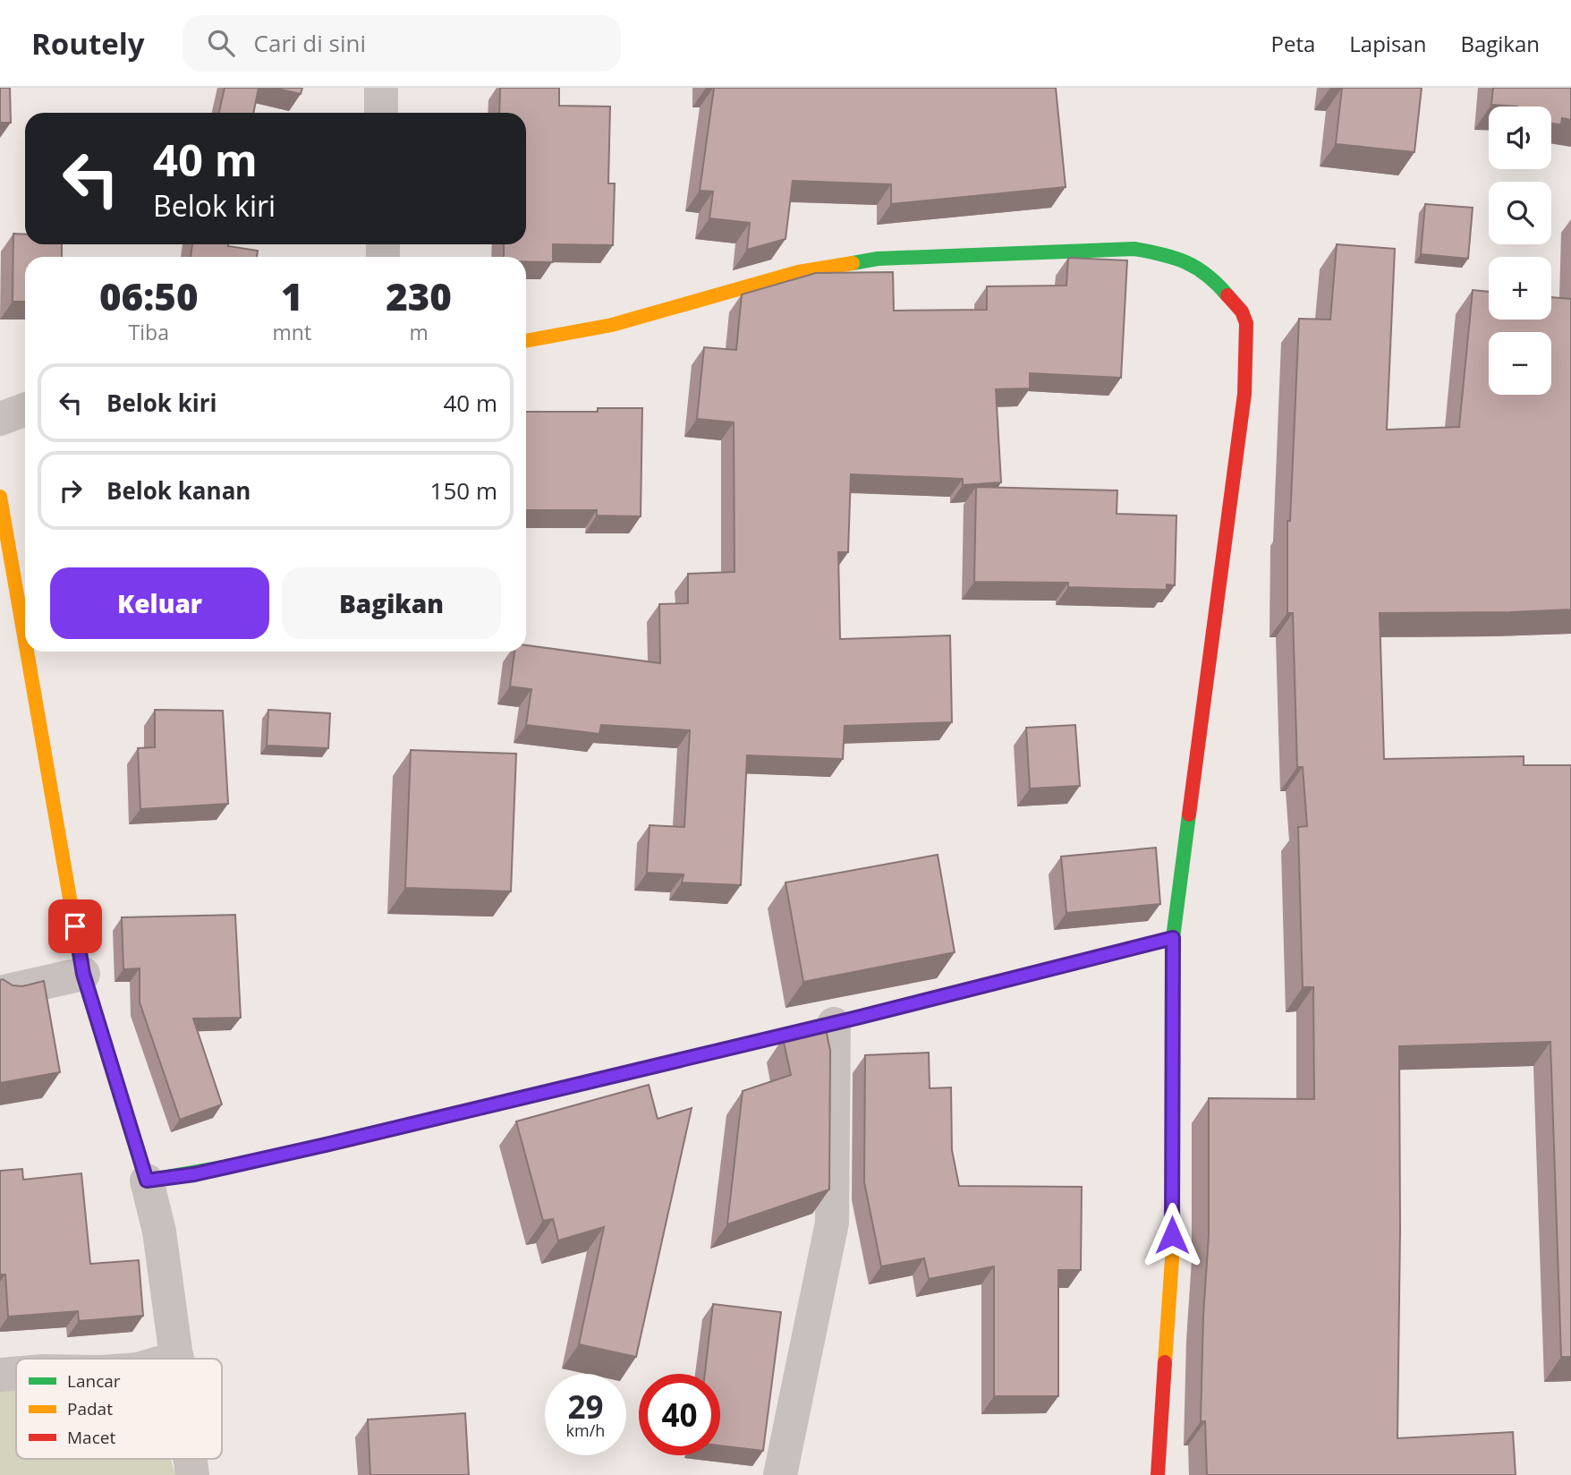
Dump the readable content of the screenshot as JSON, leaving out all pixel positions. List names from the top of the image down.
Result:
{
  "legend": ["Lancar", "Padat", "Macet"],
  "page": {
    "header": "Routely",
    "search": "Cari di sini",
    "nav": ["Peta", "Lapisan", "Bagikan"],
    "map_buttons": ["+", "−"],
    "turn": ["40 m", "Belok kiri"],
    "eta": [
      "06:50",
      "Tiba",
      "1",
      "mnt",
      "230",
      "m"
    ],
    "list": [
      {
        "name": "Belok kiri",
        "value": "40 m"
      },
      {
        "name": "Belok kanan",
        "value": "150 m"
      }
    ],
    "buttons": ["Keluar", "Bagikan"],
    "speed": "29 km/h",
    "limit": "40"
  }
}
